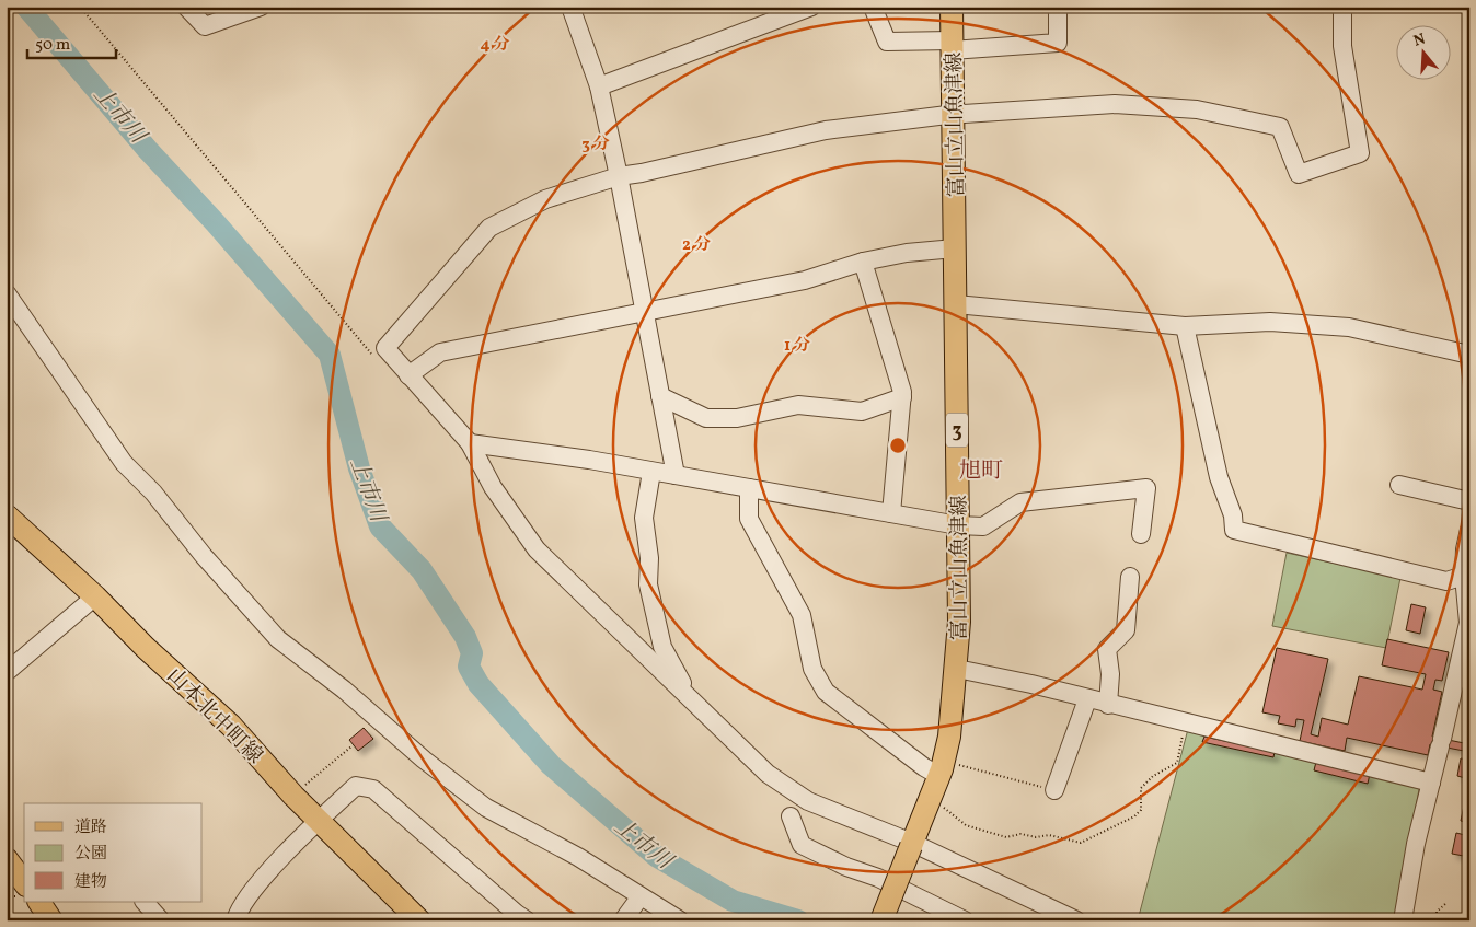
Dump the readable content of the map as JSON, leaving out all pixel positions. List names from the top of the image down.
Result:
{
  "streets": {
    "main road": ["富山立山魚津線", "3", "山本北中町線"]
  },
  "districts": ["旭町"],
  "water": ["上市川"],
  "legend": ["道路", "公園", "建物"],
  "scale_bar": "50 m",
  "north": "top",
  "rings": [
    "4 分",
    "3 分",
    "2 分",
    "1 分"
  ]
}
